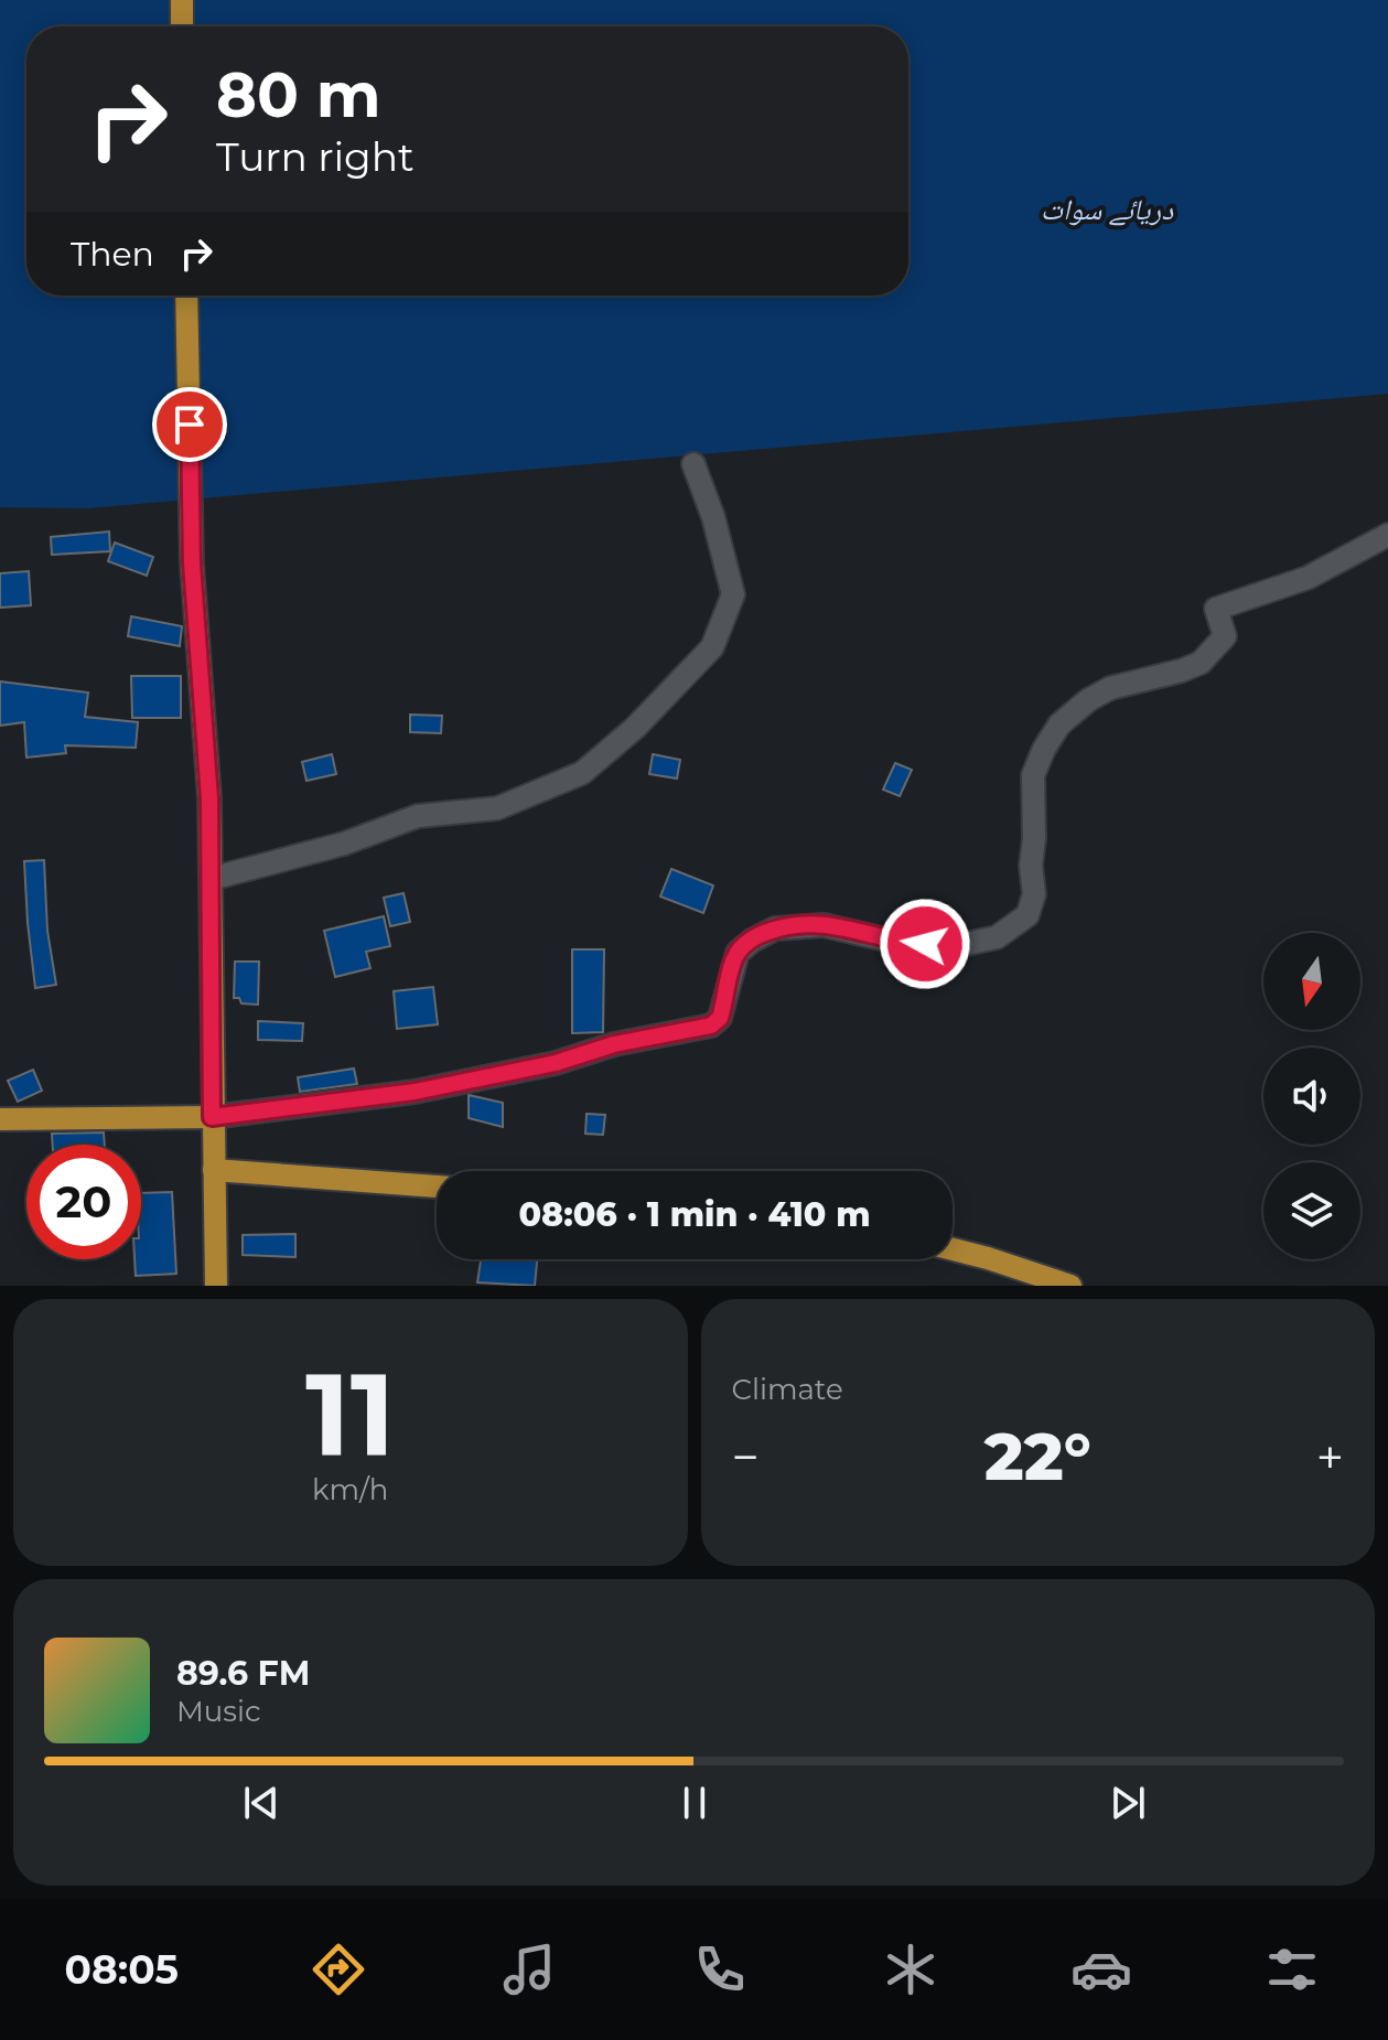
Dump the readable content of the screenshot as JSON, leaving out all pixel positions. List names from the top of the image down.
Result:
{
  "water": ["دریائے سوات"],
  "north": "bottom",
  "page": {
    "turn": ["80 m", "Turn right"],
    "then": "Then",
    "limit": "20",
    "trip": "08:06 · 1 min · 410 m",
    "tile": [
      ["11", "km/h"],
      "Climate"
    ],
    "heat": ["−", "22°", "+"],
    "song": ["89.6 FM", "Music"],
    "tabs": "08:05"
  }
}
